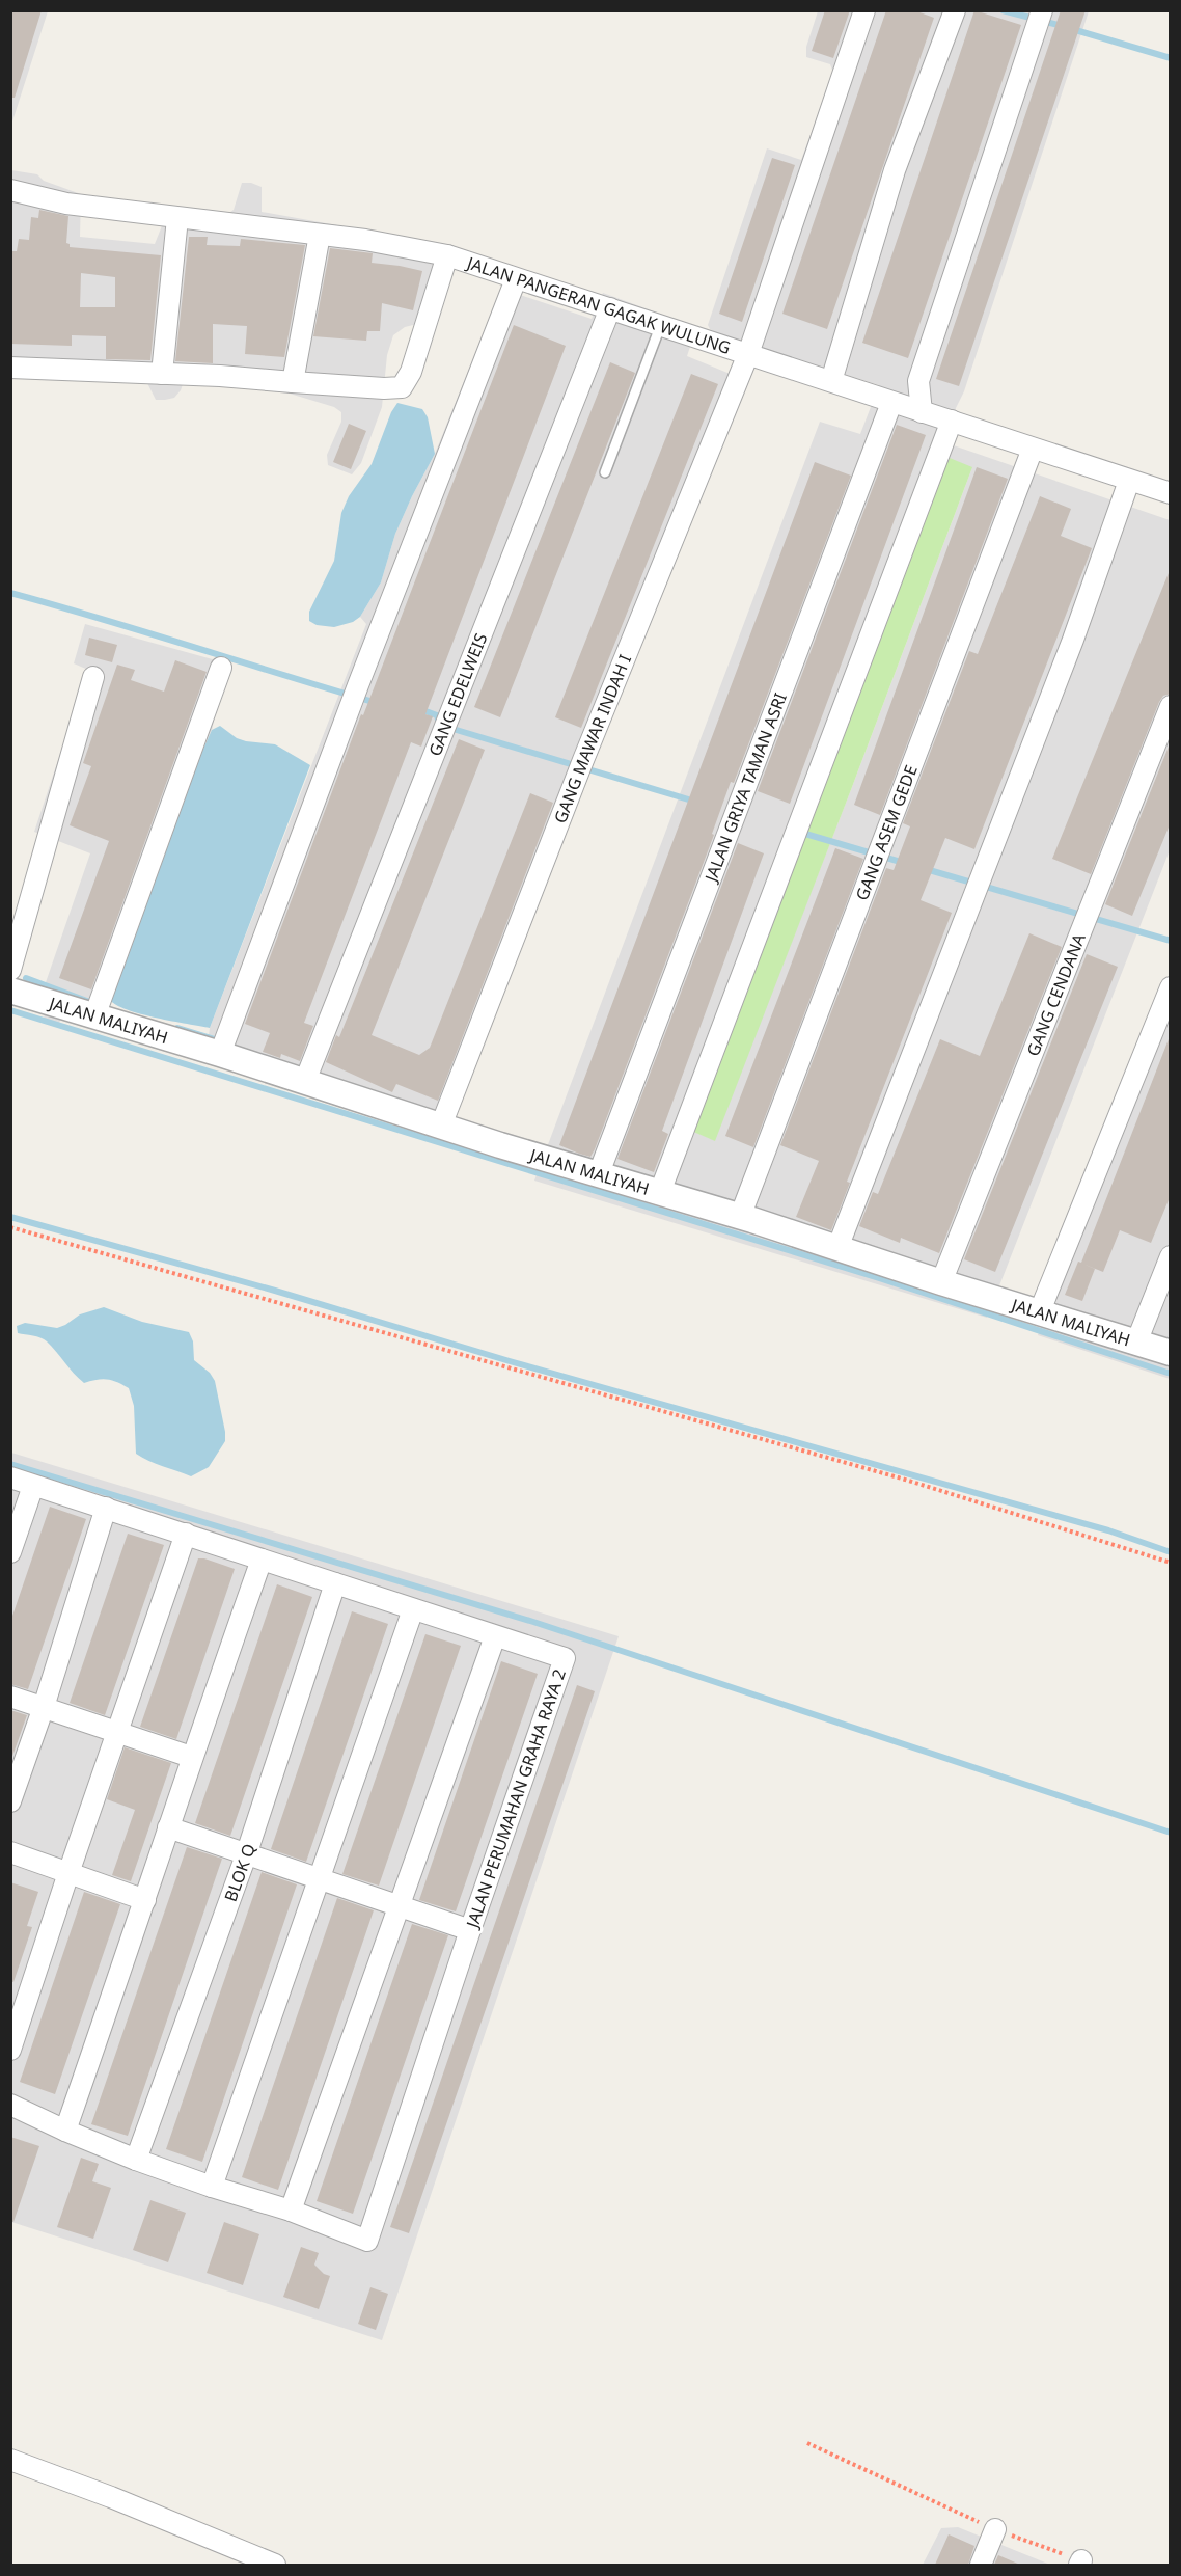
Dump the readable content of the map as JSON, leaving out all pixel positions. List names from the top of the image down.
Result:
{
  "streets": {
    "street": [
      "JALAN PANGERAN GAGAK WULUNG",
      "GANG EDELWEIS",
      "GANG MAWAR INDAH I",
      "JALAN GRIYA TAMAN ASRI",
      "GANG ASEM GEDE",
      "GANG CENDANA",
      "JALAN MALIYAH",
      "JALAN PERUMAHAN GRAHA RAYA 2",
      "BLOK Q"
    ]
  },
  "crossings": [
    ["JALAN PANGERAN GAGAK WULUNG", "GANG EDELWEIS"],
    ["JALAN PANGERAN GAGAK WULUNG", "GANG MAWAR INDAH I"],
    ["JALAN PANGERAN GAGAK WULUNG", "JALAN GRIYA TAMAN ASRI"],
    ["JALAN PANGERAN GAGAK WULUNG", "GANG ASEM GEDE"],
    ["GANG EDELWEIS", "JALAN MALIYAH"],
    ["GANG MAWAR INDAH I", "JALAN MALIYAH"],
    ["JALAN GRIYA TAMAN ASRI", "JALAN MALIYAH"],
    ["GANG ASEM GEDE", "JALAN MALIYAH"],
    ["GANG CENDANA", "JALAN MALIYAH"],
    ["JALAN PERUMAHAN GRAHA RAYA 2", "BLOK Q"]
  ]
}
